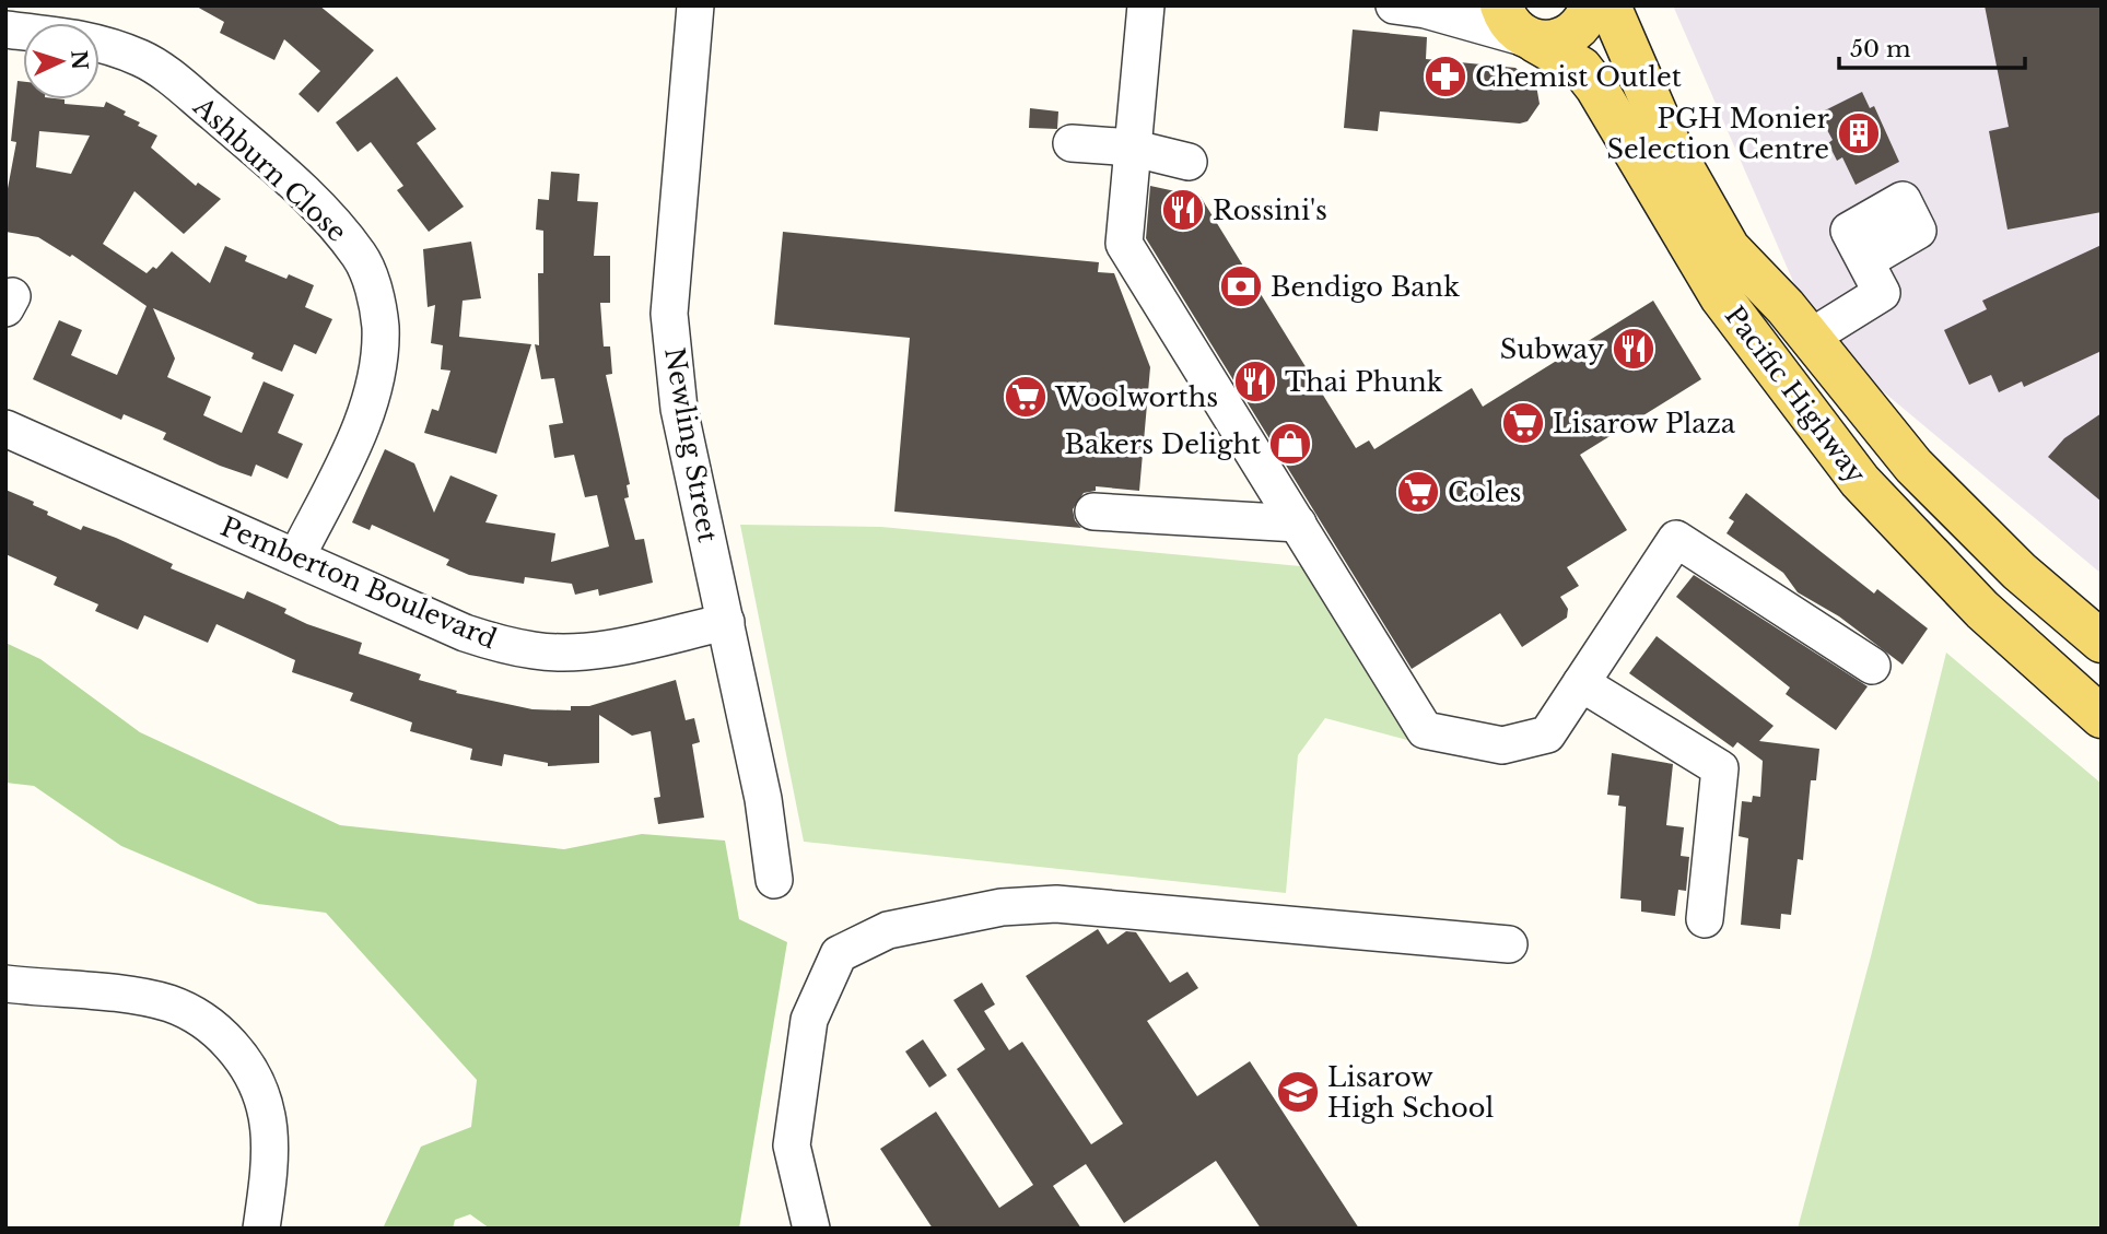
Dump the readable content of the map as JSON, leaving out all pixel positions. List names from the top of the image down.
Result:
{
  "streets": {
    "main road": ["Pacific Highway"],
    "street": ["Ashburn Close", "Newling Street", "Pemberton Boulevard"]
  },
  "crossings": [
    ["Ashburn Close", "Pemberton Boulevard"],
    ["Newling Street", "Pemberton Boulevard"]
  ],
  "places": {
    "pharmacy": ["Chemist Outlet"],
    "building": ["PGH Monier Selection Centre"],
    "restaurant": ["Rossini's", "Subway", "Thai Phunk"],
    "bank": ["Bendigo Bank"],
    "supermarket": ["Woolworths", "Lisarow Plaza", "Coles"],
    "shop": ["Bakers Delight"],
    "school or university": ["Lisarow High School"]
  },
  "scale_bar": "50 m",
  "north": "right"
}
